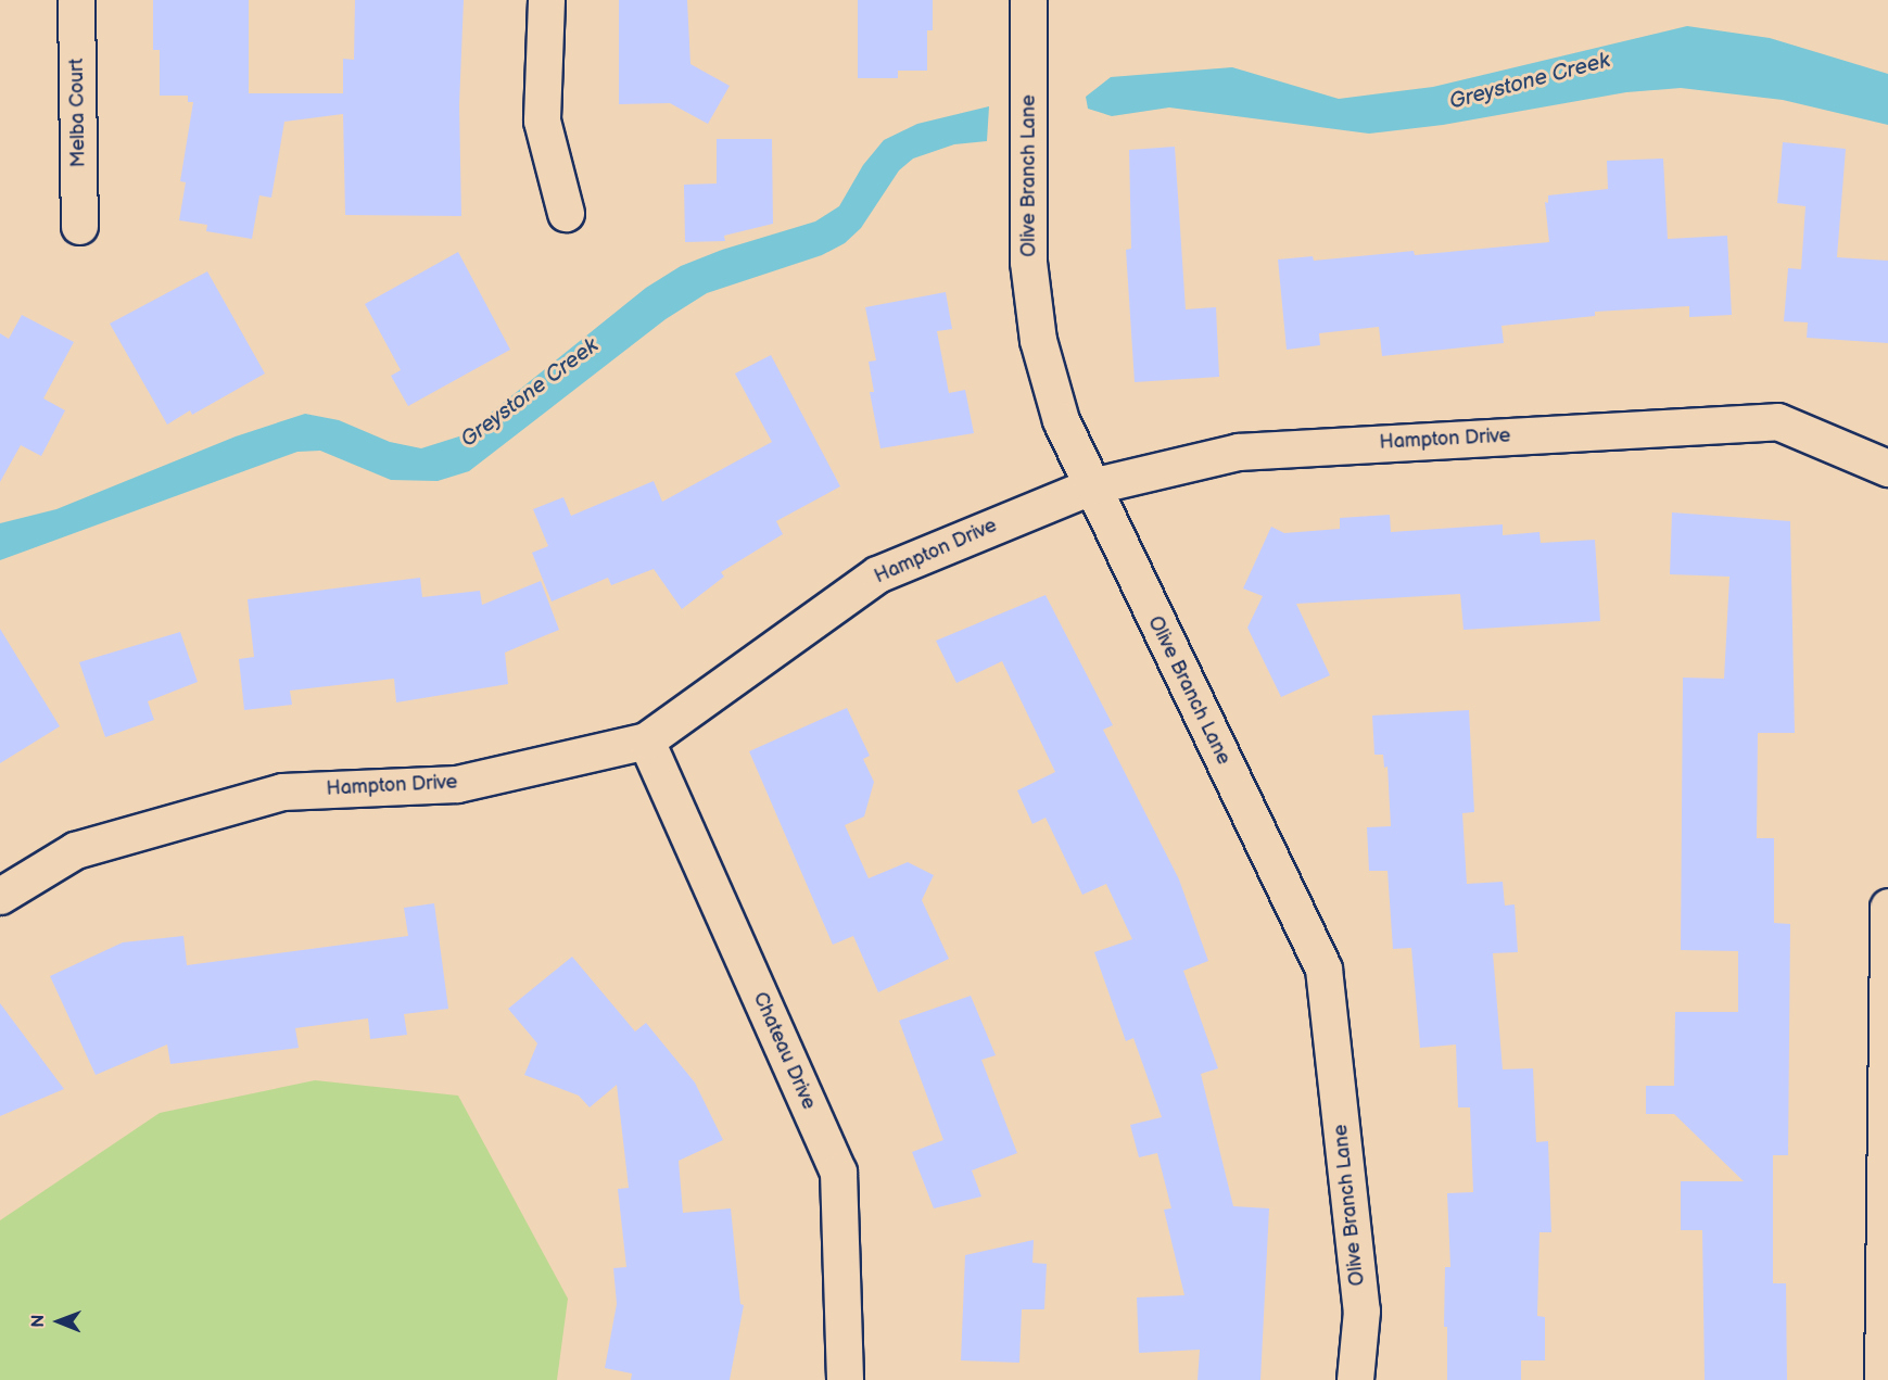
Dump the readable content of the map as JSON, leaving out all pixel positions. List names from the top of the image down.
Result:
{
  "streets": {
    "street": [
      "Melba Court",
      "Olive Branch Lane",
      "Hampton Drive",
      "Chateau Drive"
    ]
  },
  "crossings": [
    ["Olive Branch Lane", "Hampton Drive"],
    ["Hampton Drive", "Chateau Drive"]
  ],
  "water": ["Greystone Creek"],
  "north": "left"
}
